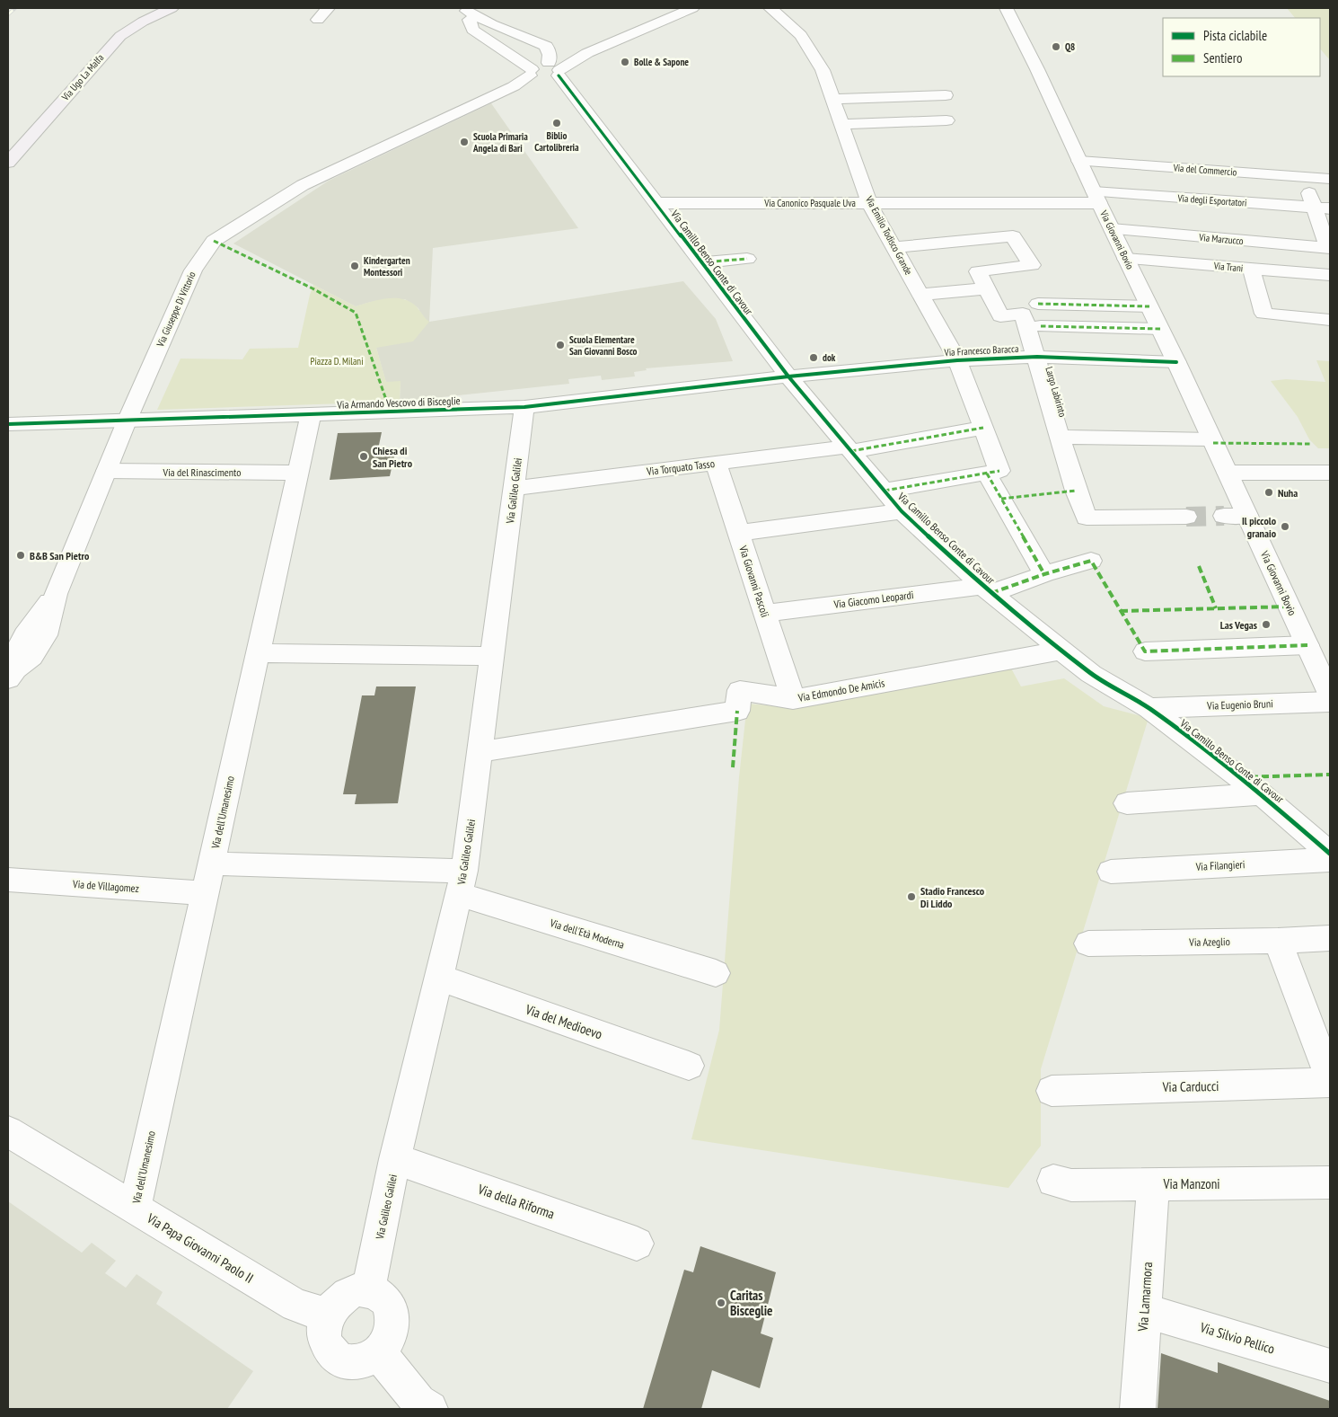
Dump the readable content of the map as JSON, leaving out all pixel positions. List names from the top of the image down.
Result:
{
  "streets": {
    "main road": ["Via Ugo La Malfa"],
    "street": [
      "Via del Commercio",
      "Via degli Esportatori",
      "Via Canonico Pasquale Uva",
      "Via Emilio Todisco Grande",
      "Via Marzucco",
      "Via Giovanni Bovio",
      "Via Camillo Benso Conte di Cavour",
      "Via Trani",
      "Via Giuseppe Di Vittorio",
      "Via Francesco Baracca",
      "Largo Labirinto",
      "Via Armando Vescovo di Bisceglie",
      "Via Torquato Tasso",
      "Via del Rinascimento",
      "Via Galileo Galilei",
      "Via Giovanni Pascoli",
      "Via Giacomo Leopardi",
      "Via Edmondo De Amicis",
      "Via Eugenio Bruni",
      "Via dell'Umanesimo",
      "Via Filangieri",
      "Via de Villagomez",
      "Via dell'Età Moderna",
      "Via Azeglio",
      "Via del Medioevo",
      "Via Carducci",
      "Via Manzoni",
      "Via della Riforma",
      "Via Papa Giovanni Paolo II",
      "Via Lamarmora",
      "Via Silvio Pellico"
    ]
  },
  "crossings": [
    ["Via del Commercio", "Via Giovanni Bovio"],
    ["Via degli Esportatori", "Via Canonico Pasquale Uva"],
    ["Via degli Esportatori", "Via Marzucco"],
    ["Via degli Esportatori", "Via Giovanni Bovio"],
    ["Via Canonico Pasquale Uva", "Via Emilio Todisco Grande"],
    ["Via Canonico Pasquale Uva", "Via Giovanni Bovio"],
    ["Via Canonico Pasquale Uva", "Via Camillo Benso Conte di Cavour"],
    ["Via Emilio Todisco Grande", "Via Francesco Baracca"],
    ["Via Emilio Todisco Grande", "Largo Labirinto"],
    ["Via Emilio Todisco Grande", "Via Torquato Tasso"],
    ["Via Emilio Todisco Grande", "Via Giacomo Leopardi"],
    ["Via Marzucco", "Via Giovanni Bovio"],
    ["Via Giovanni Bovio", "Via Trani"],
    ["Via Giovanni Bovio", "Via Francesco Baracca"],
    ["Via Camillo Benso Conte di Cavour", "Via Giuseppe Di Vittorio"],
    ["Via Camillo Benso Conte di Cavour", "Via Francesco Baracca"],
    ["Via Camillo Benso Conte di Cavour", "Via Armando Vescovo di Bisceglie"],
    ["Via Camillo Benso Conte di Cavour", "Via Torquato Tasso"],
    ["Via Camillo Benso Conte di Cavour", "Via Giacomo Leopardi"],
    ["Via Camillo Benso Conte di Cavour", "Via Edmondo De Amicis"],
    ["Via Camillo Benso Conte di Cavour", "Via Eugenio Bruni"],
    ["Via Giuseppe Di Vittorio", "Via Armando Vescovo di Bisceglie"],
    ["Via Giuseppe Di Vittorio", "Via del Rinascimento"],
    ["Via Francesco Baracca", "Largo Labirinto"],
    ["Via Francesco Baracca", "Via Armando Vescovo di Bisceglie"],
    ["Via Armando Vescovo di Bisceglie", "Via Galileo Galilei"],
    ["Via Armando Vescovo di Bisceglie", "Via dell'Umanesimo"],
    ["Via Torquato Tasso", "Via Galileo Galilei"],
    ["Via Torquato Tasso", "Via Giovanni Pascoli"],
    ["Via del Rinascimento", "Via dell'Umanesimo"],
    ["Via Galileo Galilei", "Via Edmondo De Amicis"],
    ["Via Galileo Galilei", "Via dell'Età Moderna"],
    ["Via Galileo Galilei", "Via del Medioevo"],
    ["Via Galileo Galilei", "Via della Riforma"],
    ["Via Galileo Galilei", "Via Papa Giovanni Paolo II"],
    ["Via Giovanni Pascoli", "Via Giacomo Leopardi"],
    ["Via Giovanni Pascoli", "Via Edmondo De Amicis"],
    ["Via dell'Umanesimo", "Via de Villagomez"],
    ["Via dell'Umanesimo", "Via dell'Età Moderna"],
    ["Via dell'Umanesimo", "Via Papa Giovanni Paolo II"],
    ["Via Manzoni", "Via Lamarmora"],
    ["Via Lamarmora", "Via Silvio Pellico"]
  ],
  "parks": ["Piazza D. Milani"],
  "places": [
    "Q8",
    "Bolle & Sapone",
    "Biblio Cartolibreria",
    "Scuola Primaria Angela di Bari",
    "Kindergarten Montessori",
    "Scuola Elementare San Giovanni Bosco",
    "dok",
    "Chiesa di San Pietro",
    "Nuha",
    "Il piccolo granaio",
    "B&B San Pietro",
    "Las Vegas",
    "Stadio Francesco Di Liddo",
    "Caritas Bisceglie"
  ],
  "legend": ["Pista ciclabile", "Sentiero"]
}
